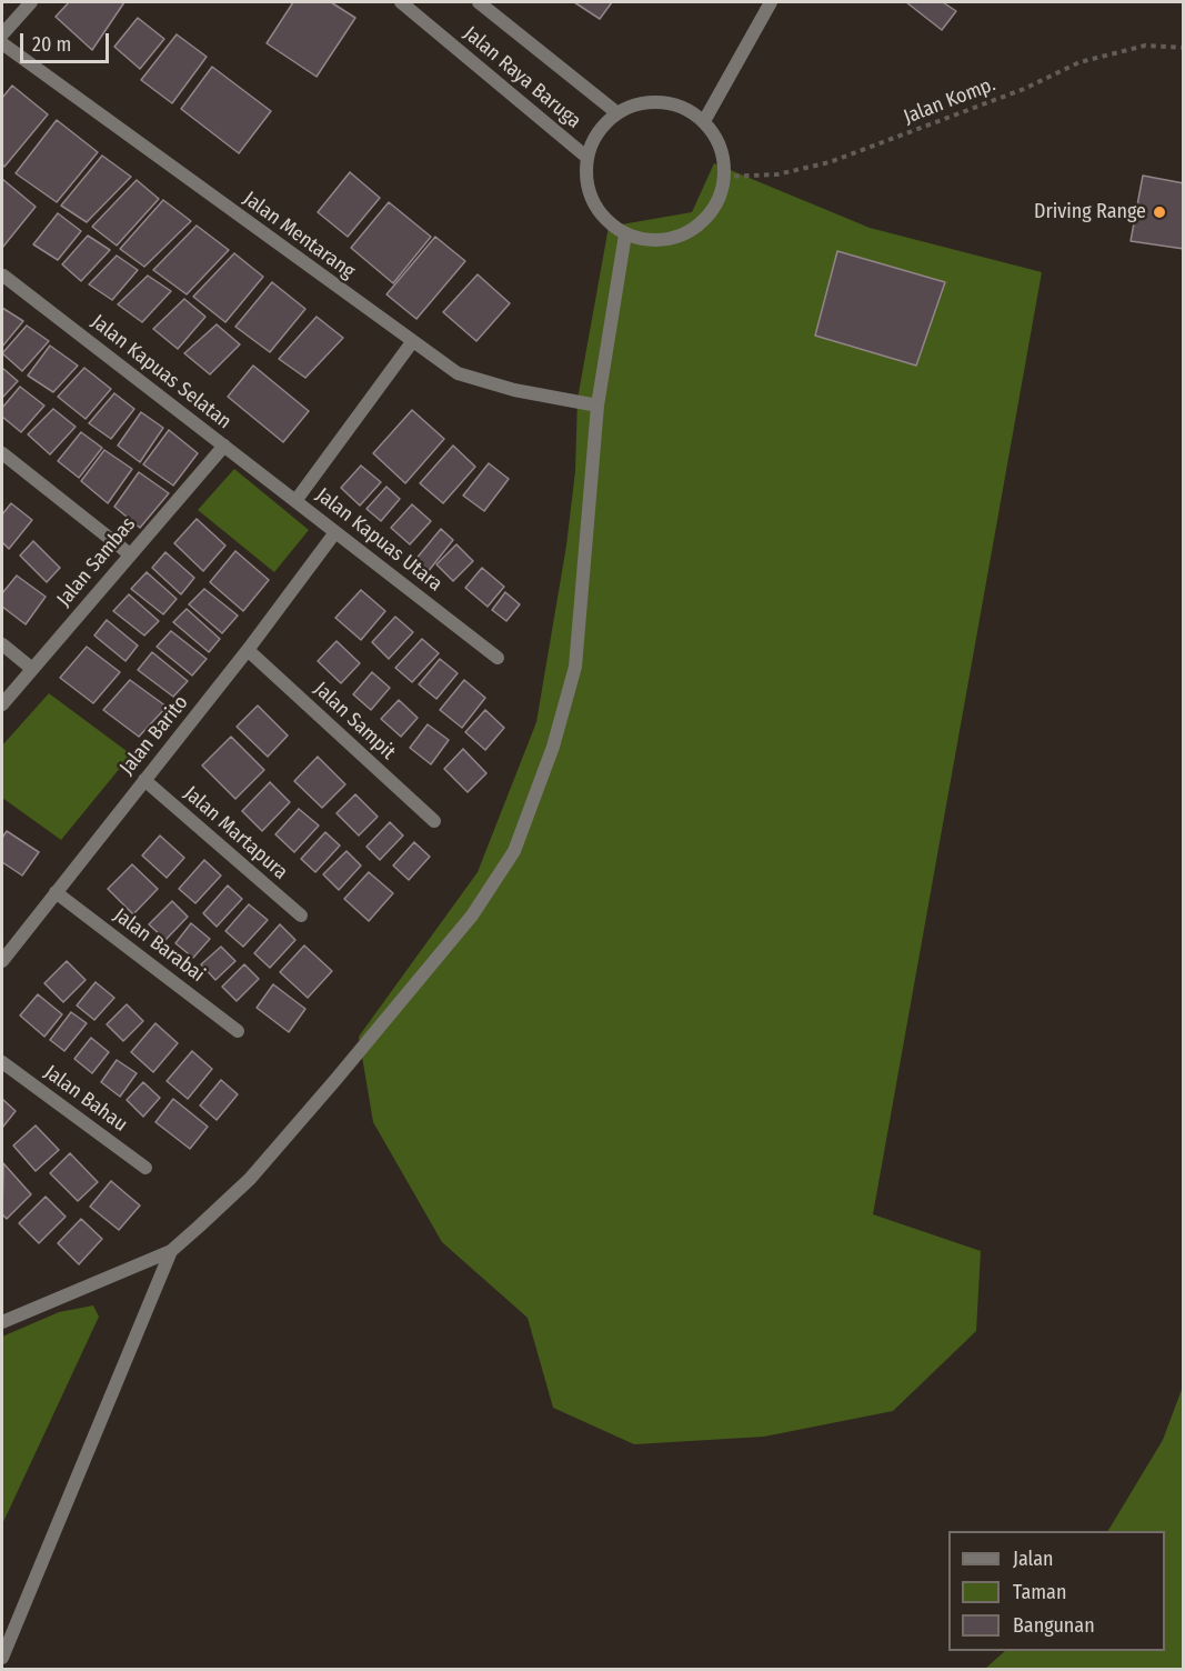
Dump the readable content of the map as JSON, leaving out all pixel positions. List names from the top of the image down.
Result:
{
  "streets": {
    "street": [
      "Jalan Raya Baruga",
      "Jalan Mentarang",
      "Jalan Kapuas Selatan",
      "Jalan Kapuas Utara",
      "Jalan Sambas",
      "Jalan Sampit",
      "Jalan Barito",
      "Jalan Martapura",
      "Jalan Barabai",
      "Jalan Bahau"
    ],
    "path": ["Jalan Komp."]
  },
  "crossings": [
    ["Jalan Raya Baruga", "Jalan Komp."],
    ["Jalan Mentarang", "Jalan Kapuas Utara"],
    ["Jalan Kapuas Selatan", "Jalan Kapuas Utara"],
    ["Jalan Kapuas Selatan", "Jalan Sambas"],
    ["Jalan Kapuas Utara", "Jalan Barito"],
    ["Jalan Sampit", "Jalan Barito"],
    ["Jalan Barito", "Jalan Martapura"],
    ["Jalan Barito", "Jalan Barabai"]
  ],
  "places": ["Driving Range"],
  "legend": ["Jalan", "Taman", "Bangunan"],
  "scale_bar": "20 m"
}
